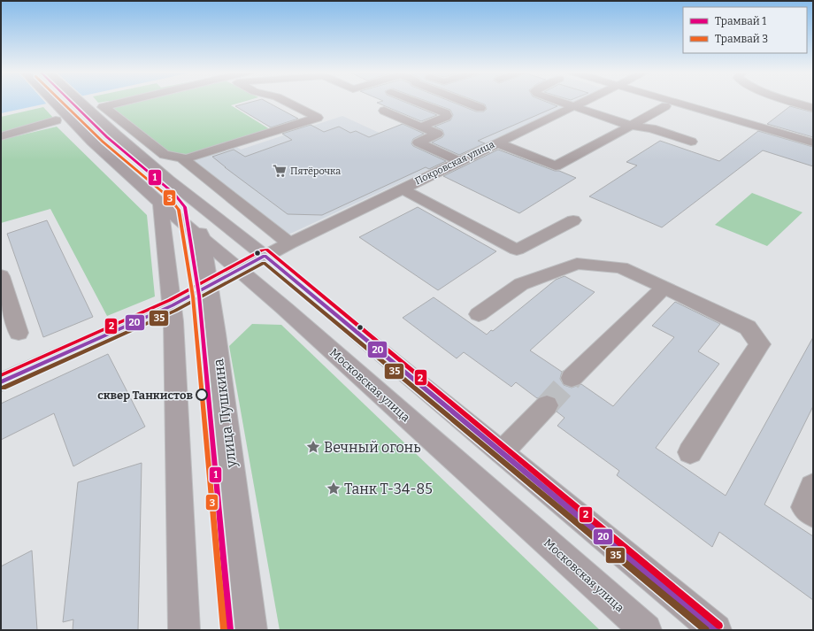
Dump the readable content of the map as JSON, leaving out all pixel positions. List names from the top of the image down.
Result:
{
  "streets": {
    "main road": ["Московская улица", "улица Пушкина"],
    "street": ["Покровская улица"]
  },
  "crossings": [
    ["Покровская улица", "Московская улица"],
    ["Покровская улица", "улица Пушкина"],
    ["Московская улица", "улица Пушкина"]
  ],
  "places": {
    "supermarket": ["Пятёрочка"],
    "other": ["сквер Танкистов"],
    "place": ["Вечный огонь", "Танк Т-34-85"]
  },
  "lines": [
    "tram line 1",
    "tram line 3",
    "transit line 2",
    "transit line 20",
    "transit line 35"
  ],
  "legend": ["Трамвай 1", "Трамвай 3"]
}
